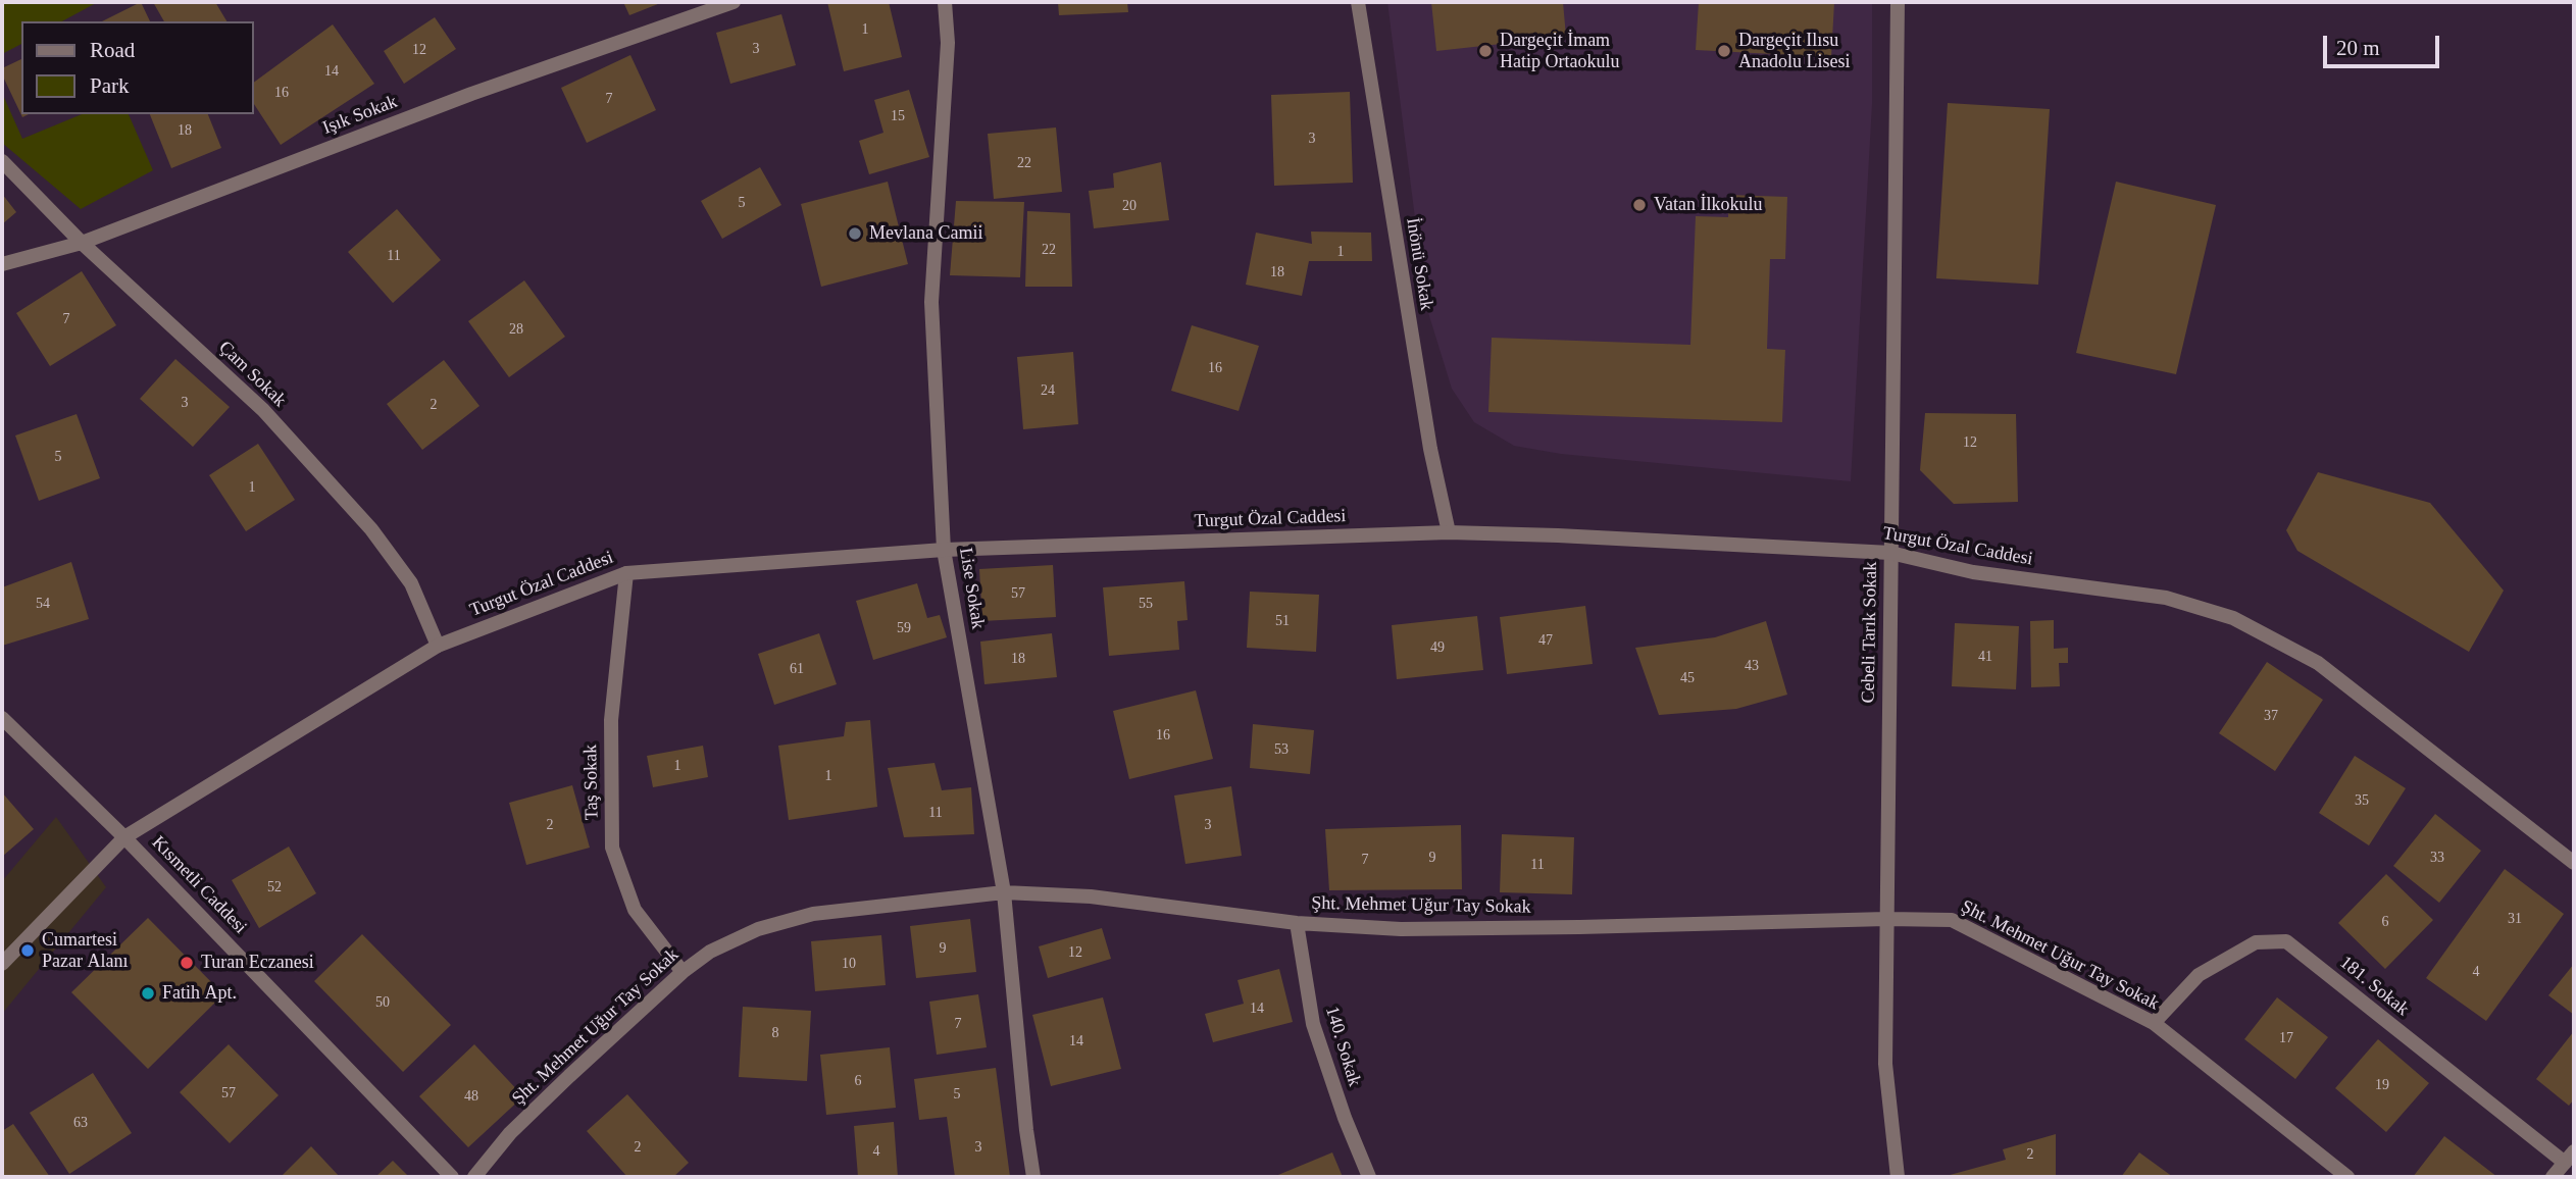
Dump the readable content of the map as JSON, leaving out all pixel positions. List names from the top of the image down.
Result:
{
  "streets": {
    "street": [
      "Işık Sokak",
      "İnönü Sokak",
      "Çam Sokak",
      "Turgut Özal Caddesi",
      "Lise Sokak",
      "Cebeli Tarık Sokak",
      "Taş Sokak",
      "Kısmetli Caddesi",
      "Şht. Mehmet Uğur Tay Sokak",
      "181. Sokak",
      "140. Sokak"
    ]
  },
  "crossings": [
    ["Işık Sokak", "Çam Sokak"],
    ["İnönü Sokak", "Turgut Özal Caddesi"],
    ["Çam Sokak", "Turgut Özal Caddesi"],
    ["Turgut Özal Caddesi", "Lise Sokak"],
    ["Turgut Özal Caddesi", "Cebeli Tarık Sokak"],
    ["Turgut Özal Caddesi", "Taş Sokak"],
    ["Turgut Özal Caddesi", "Kısmetli Caddesi"],
    ["Lise Sokak", "Şht. Mehmet Uğur Tay Sokak"],
    ["Cebeli Tarık Sokak", "Şht. Mehmet Uğur Tay Sokak"],
    ["Taş Sokak", "Şht. Mehmet Uğur Tay Sokak"],
    ["Şht. Mehmet Uğur Tay Sokak", "181. Sokak"],
    ["Şht. Mehmet Uğur Tay Sokak", "140. Sokak"]
  ],
  "places": [
    "Dargeçit İmam Hatip Ortaokulu",
    "Dargeçit Ilısu Anadolu Lisesi",
    "Vatan İlkokulu",
    "Mevlana Camii",
    "Cumartesi Pazar Alanı",
    "Turan Eczanesi",
    "Fatih Apt."
  ],
  "house_numbers": [
    "1",
    "3",
    "12",
    "14",
    "16",
    "7",
    "15",
    "18",
    "3",
    "22",
    "5",
    "20",
    "22",
    "1",
    "11",
    "18",
    "7",
    "28",
    "16",
    "24",
    "3",
    "2",
    "12",
    "5",
    "1",
    "57",
    "54",
    "55",
    "51",
    "59",
    "47",
    "49",
    "41",
    "18",
    "43",
    "61",
    "45",
    "37",
    "16",
    "53",
    "1",
    "1",
    "35",
    "11",
    "2",
    "3",
    "9",
    "33",
    "7",
    "11",
    "52",
    "31",
    "6",
    "9",
    "12",
    "10",
    "4",
    "50",
    "14",
    "7",
    "8",
    "17",
    "14",
    "6",
    "19",
    "57",
    "5",
    "48",
    "63",
    "2",
    "3",
    "4",
    "2"
  ],
  "legend": ["Road", "Park"],
  "scale_bar": "20 m"
}
